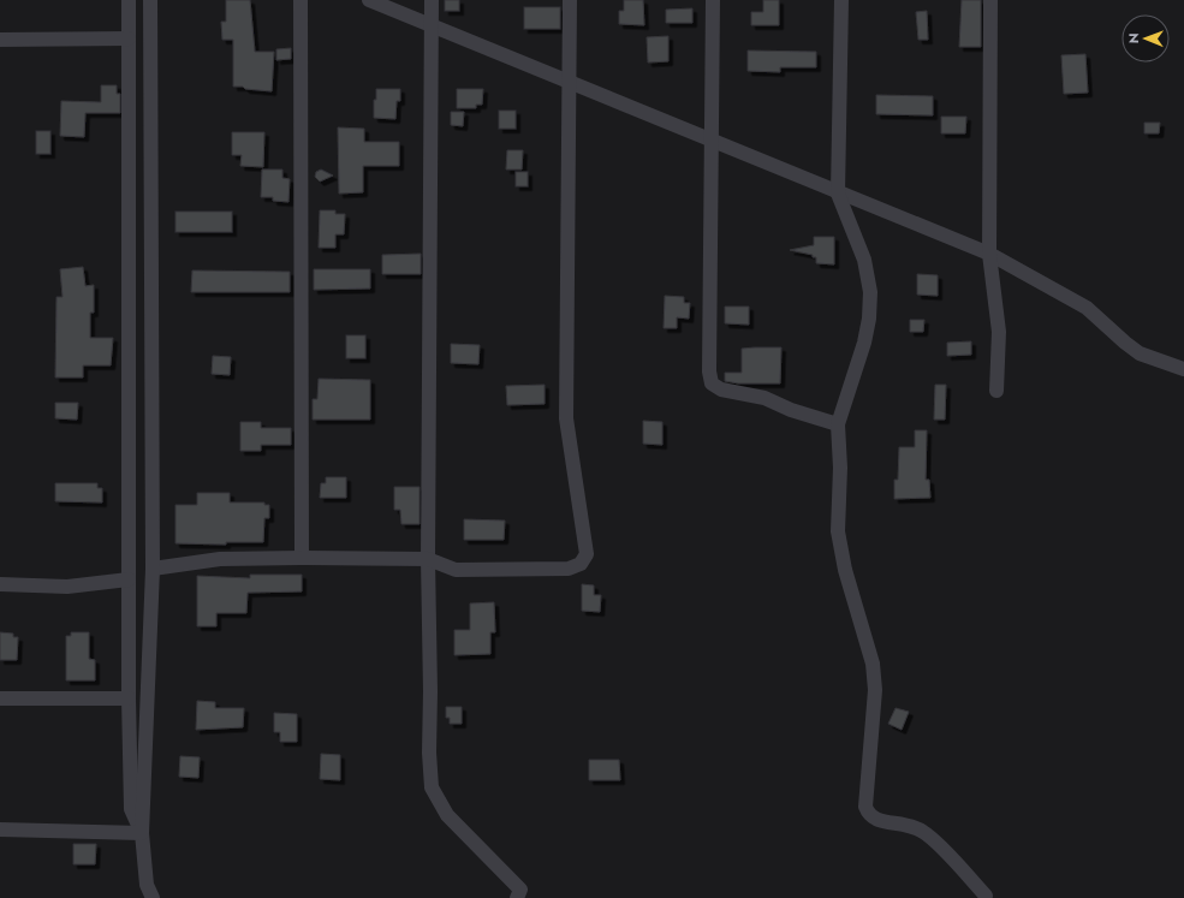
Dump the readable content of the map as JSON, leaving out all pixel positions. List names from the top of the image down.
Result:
{
  "north": "left"
}
